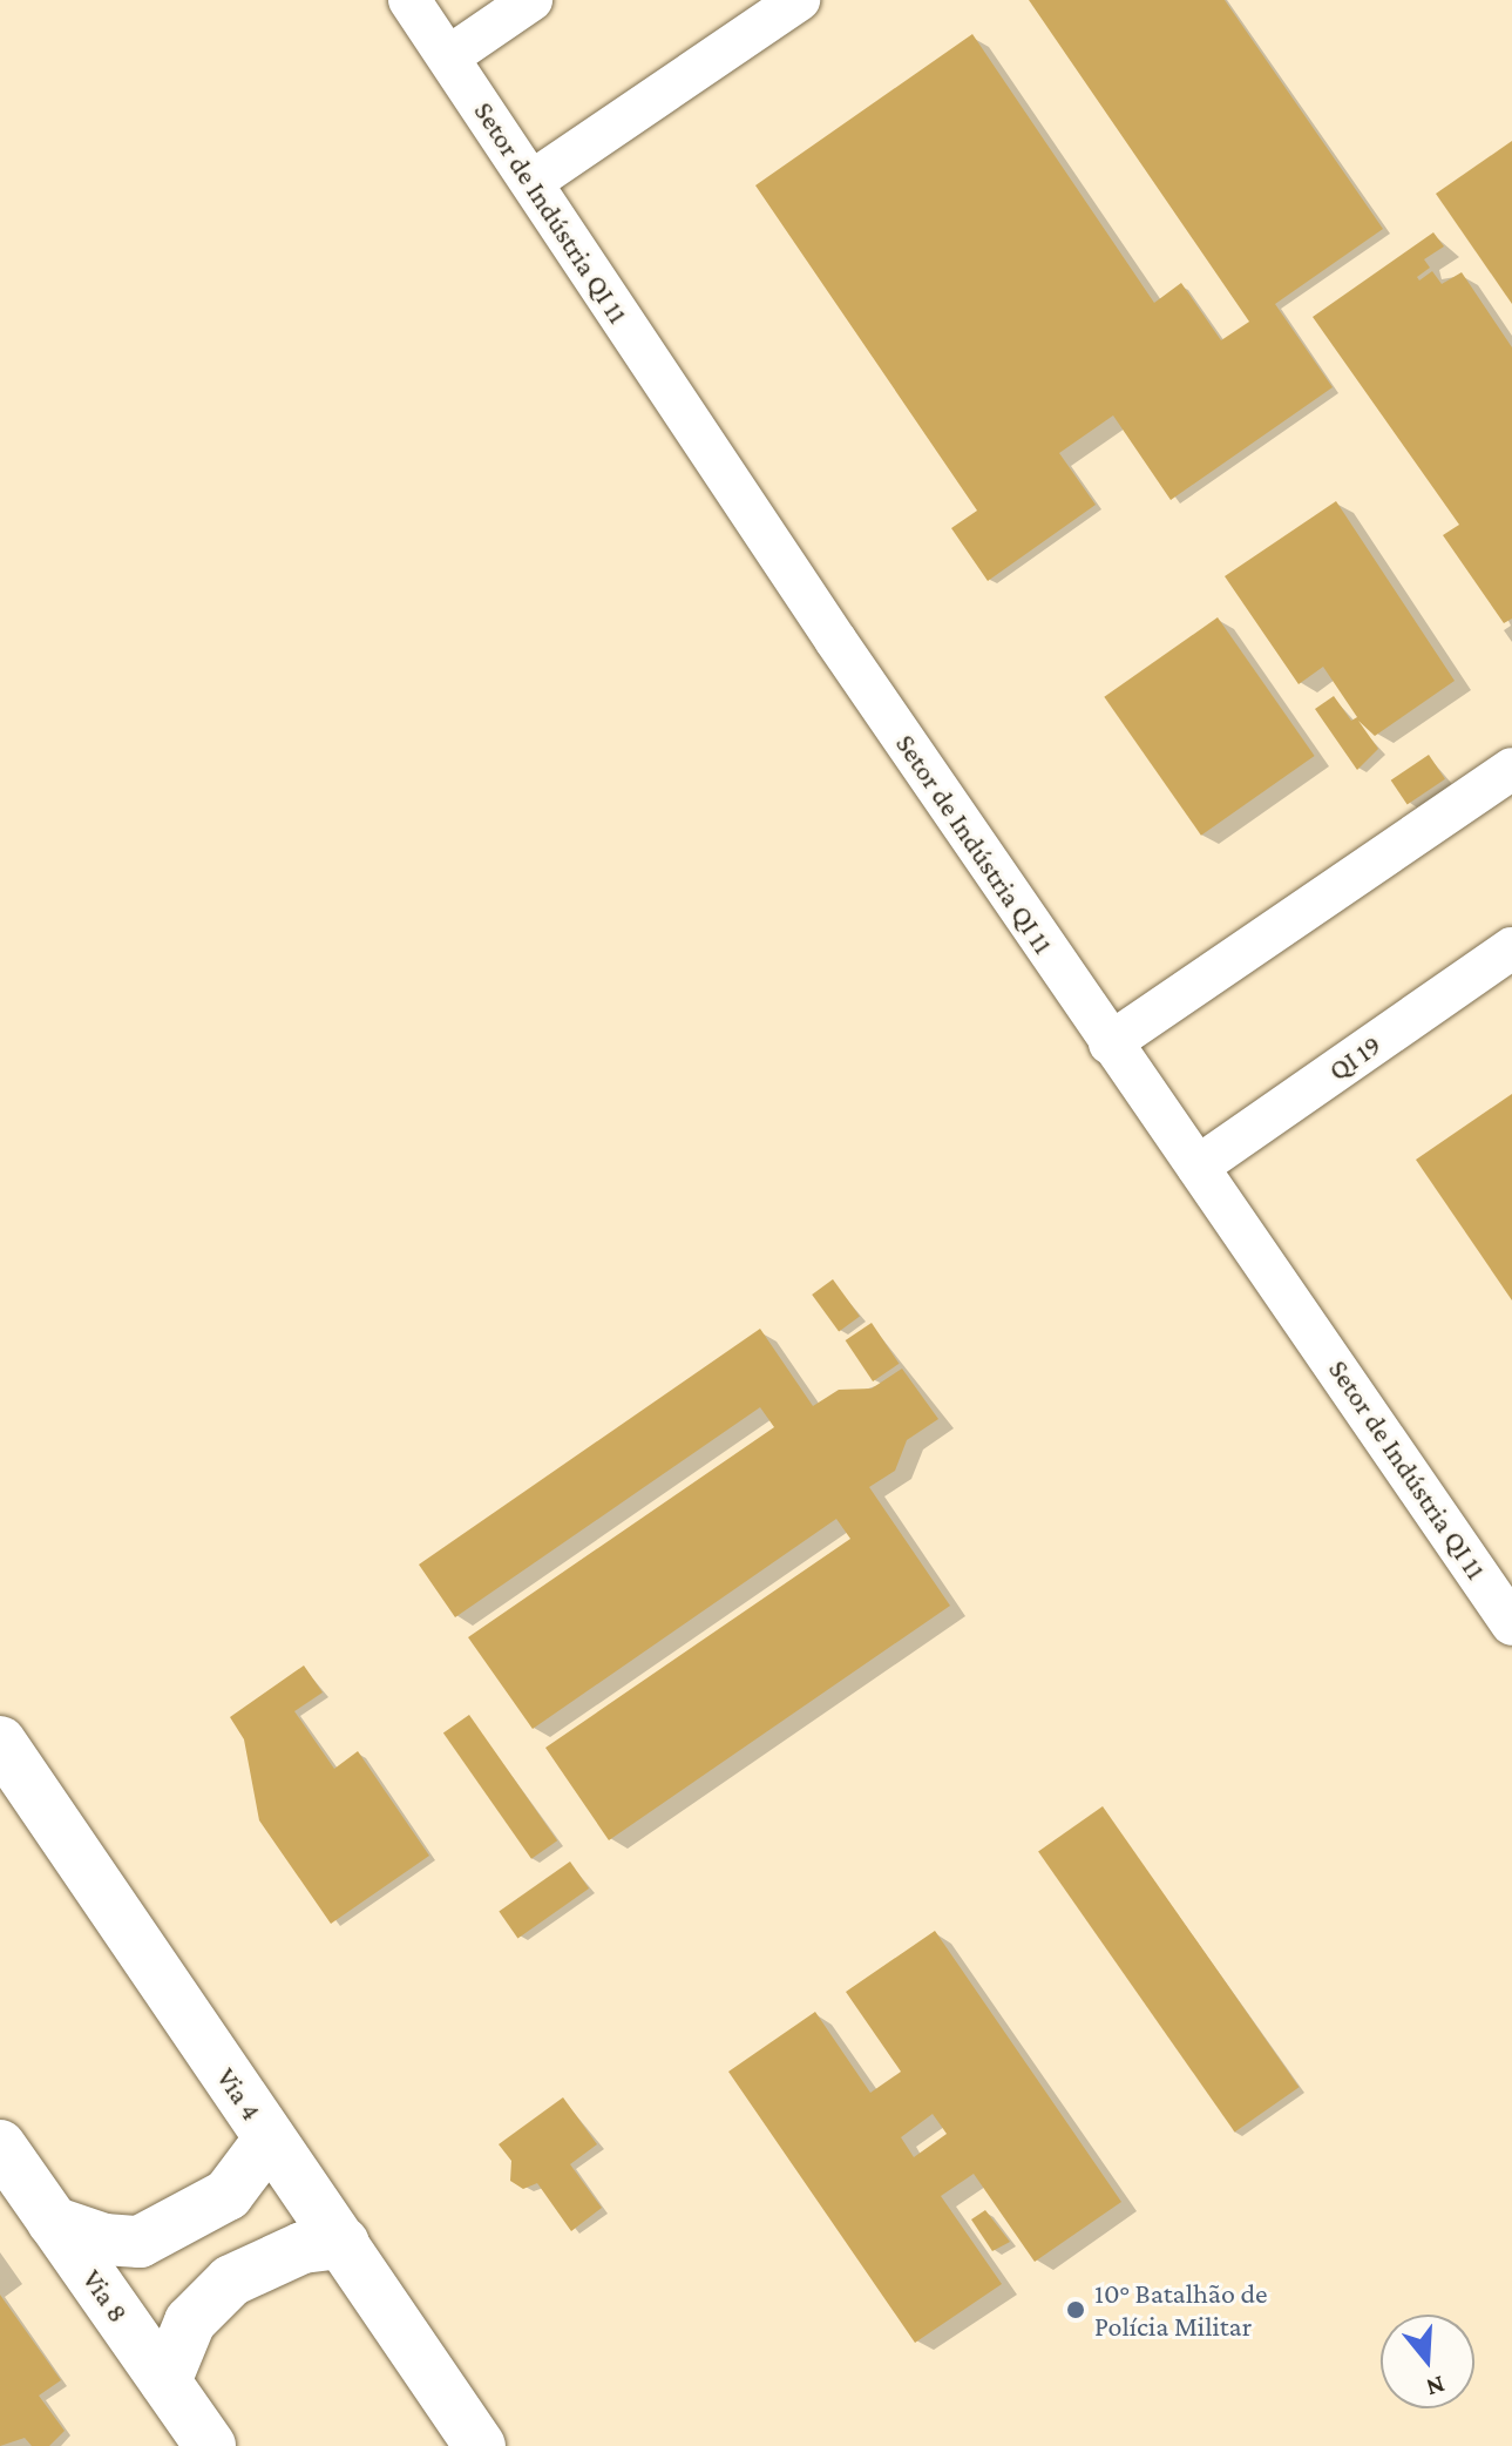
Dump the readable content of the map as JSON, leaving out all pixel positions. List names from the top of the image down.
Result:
{
  "streets": {
    "main road": ["Via 4", "Via 8"],
    "street": ["Setor de Indústria QI 11", "QI 19"]
  },
  "crossings": [
    ["Setor de Indústria QI 11", "QI 19"]
  ],
  "places": ["10° Batalhão de Polícia Militar"],
  "north": "bottom"
}
